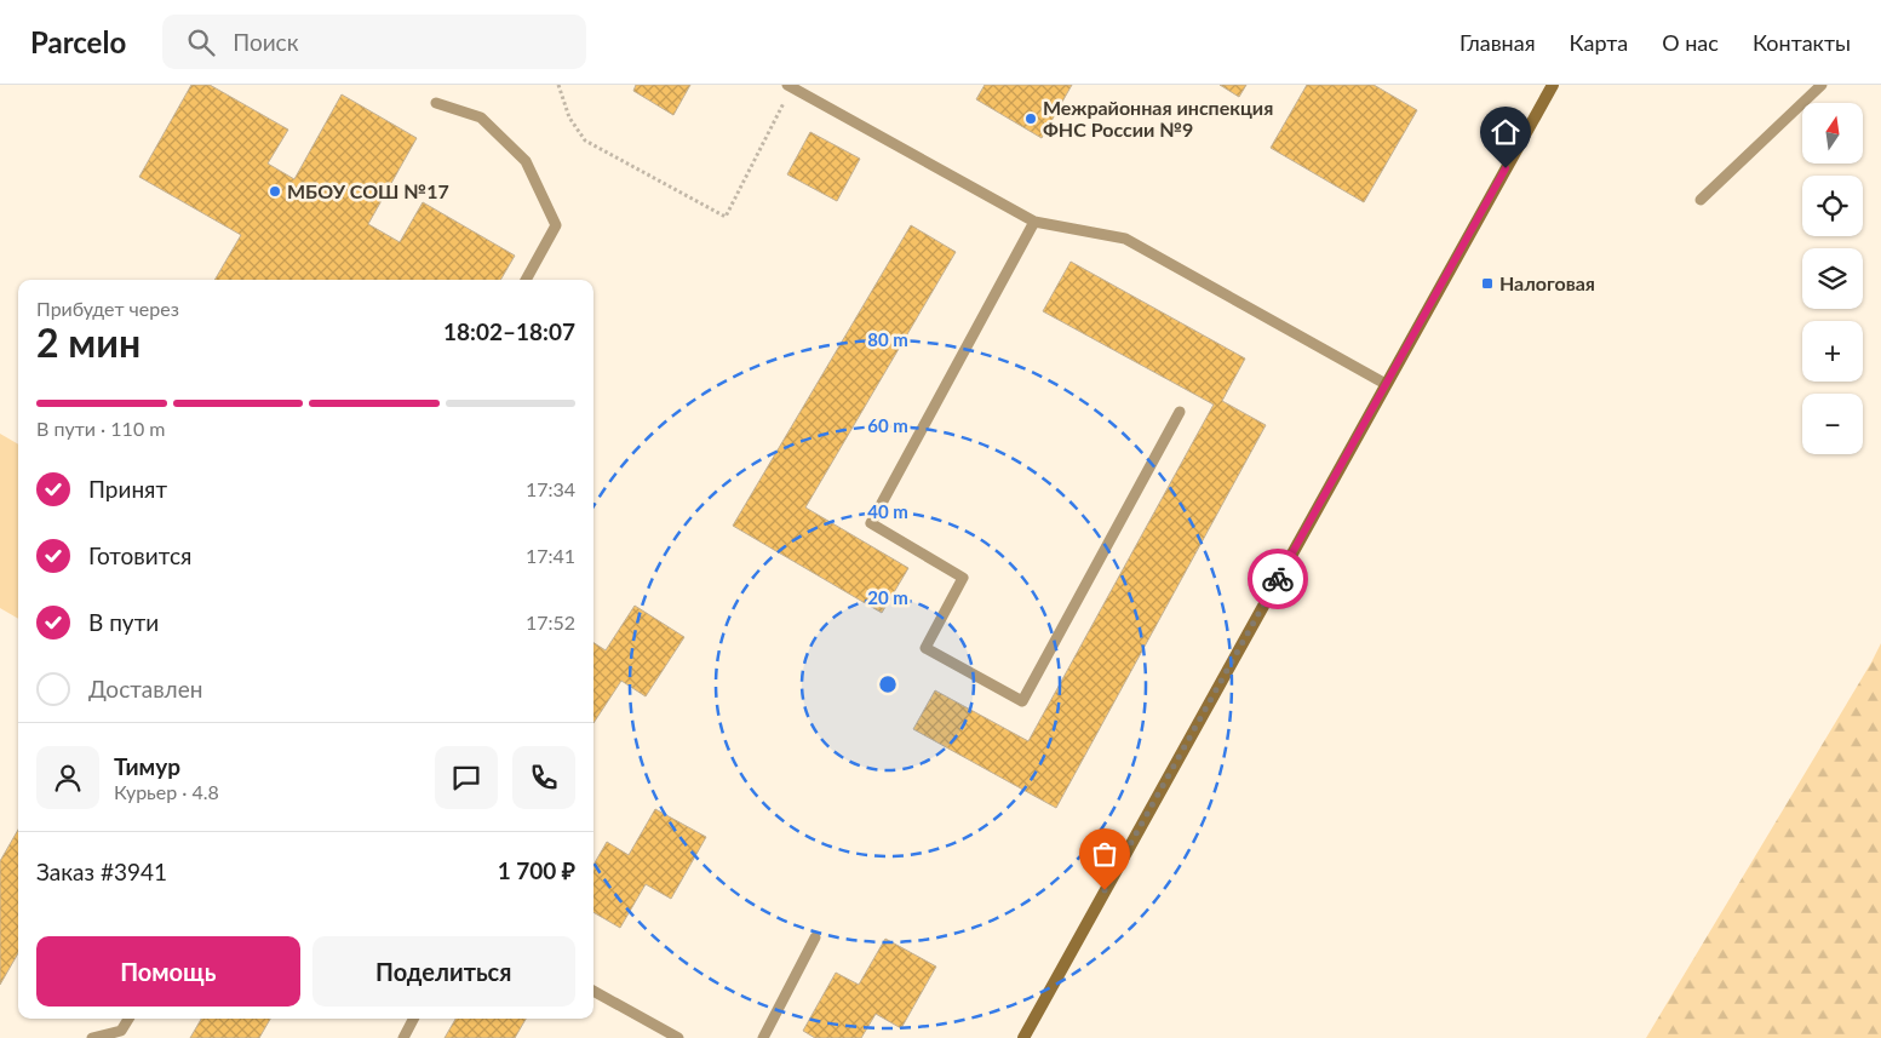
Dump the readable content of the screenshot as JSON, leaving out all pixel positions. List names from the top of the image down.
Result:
{
  "places": {
    "other": ["Межрайонная инспекция ФНС России №9", "МБОУ СОШ №17"],
    "transit": ["Налоговая"]
  },
  "north": "top",
  "page": {
    "header": "Parcelo",
    "search": "Поиск",
    "nav": [
      "Главная",
      "Карта",
      "О нас",
      "Контакты"
    ],
    "map_buttons": ["+", "−"],
    "heading": ["2 мин", "Прибудет через", "18:02–18:07"],
    "panel": [
      "Тимур",
      "Курьер · 4.8",
      "Заказ #3941",
      "1 700 ₽"
    ],
    "bar": "В пути · 110 m",
    "list": [
      ["Принят", "17:34"],
      ["Готовится", "17:41"],
      ["В пути", "17:52"],
      "Доставлен"
    ],
    "buttons": ["Помощь", "Поделиться"]
  },
  "rings": [
    "80 m",
    "60 m",
    "40 m",
    "20 m"
  ]
}
